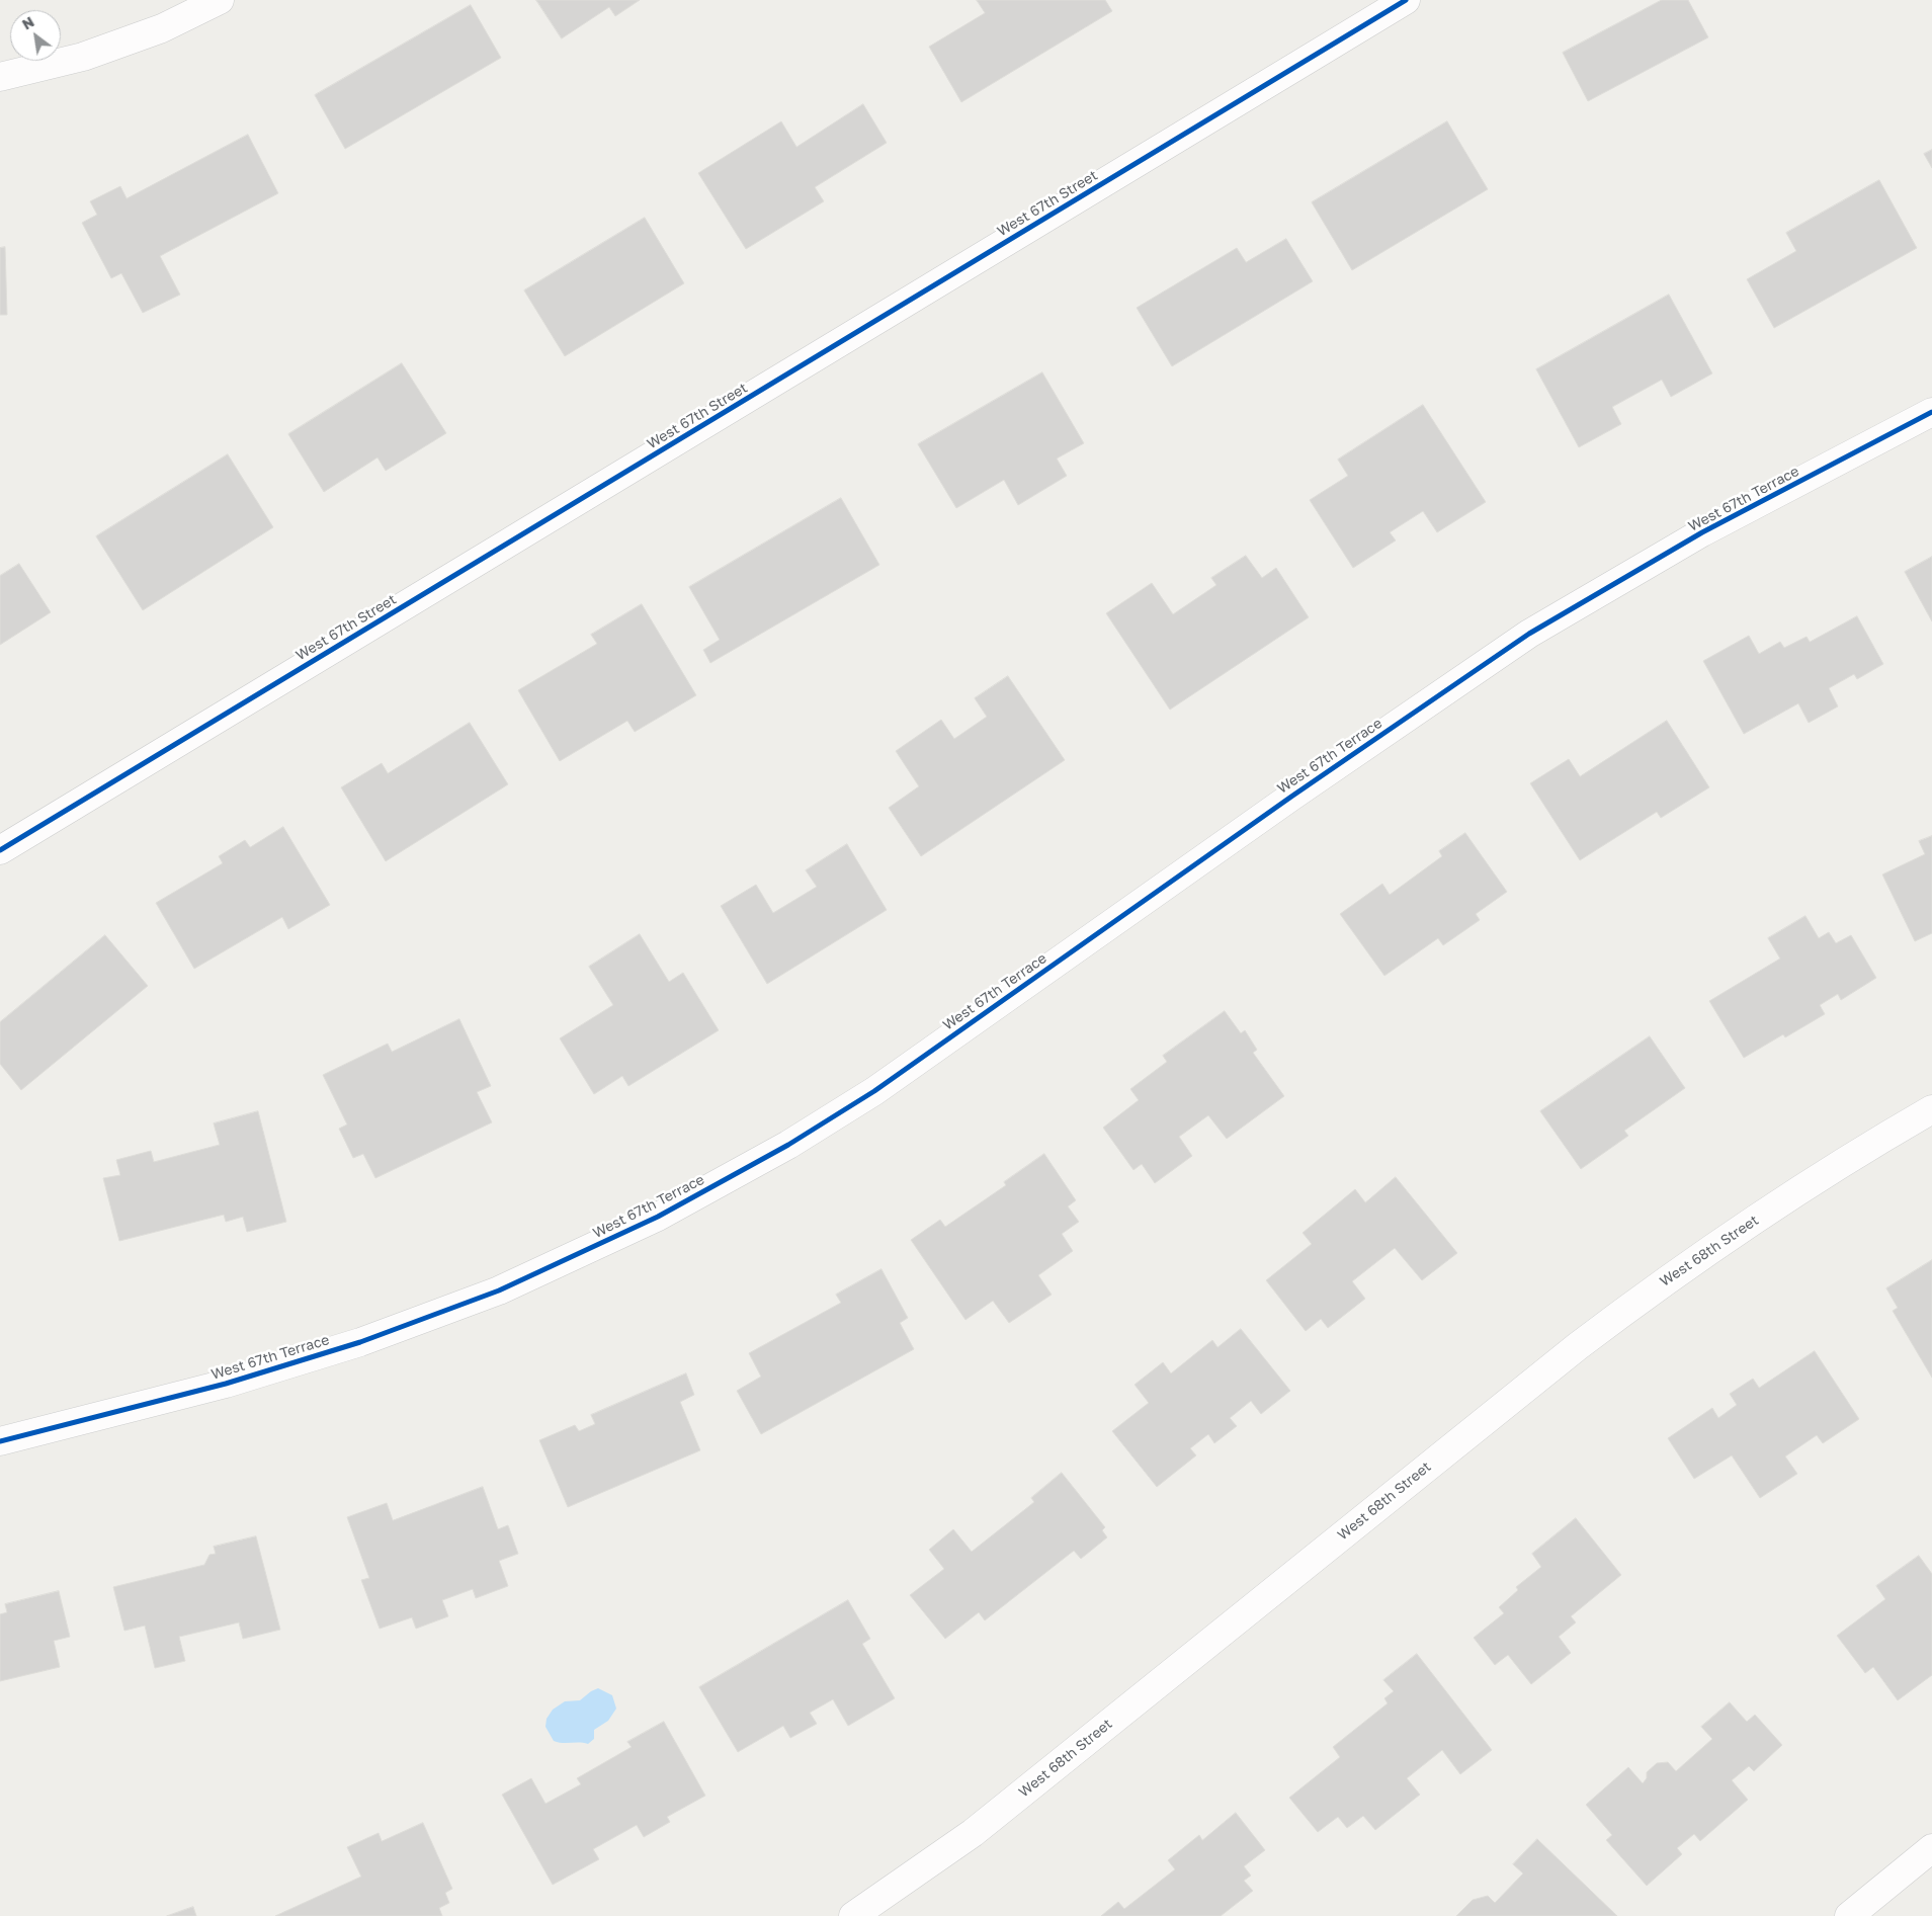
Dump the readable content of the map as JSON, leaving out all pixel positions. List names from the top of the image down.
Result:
{
  "streets": {
    "street": ["West 67th Street", "West 67th Terrace", "West 68th Street"]
  },
  "north": "top left"
}
